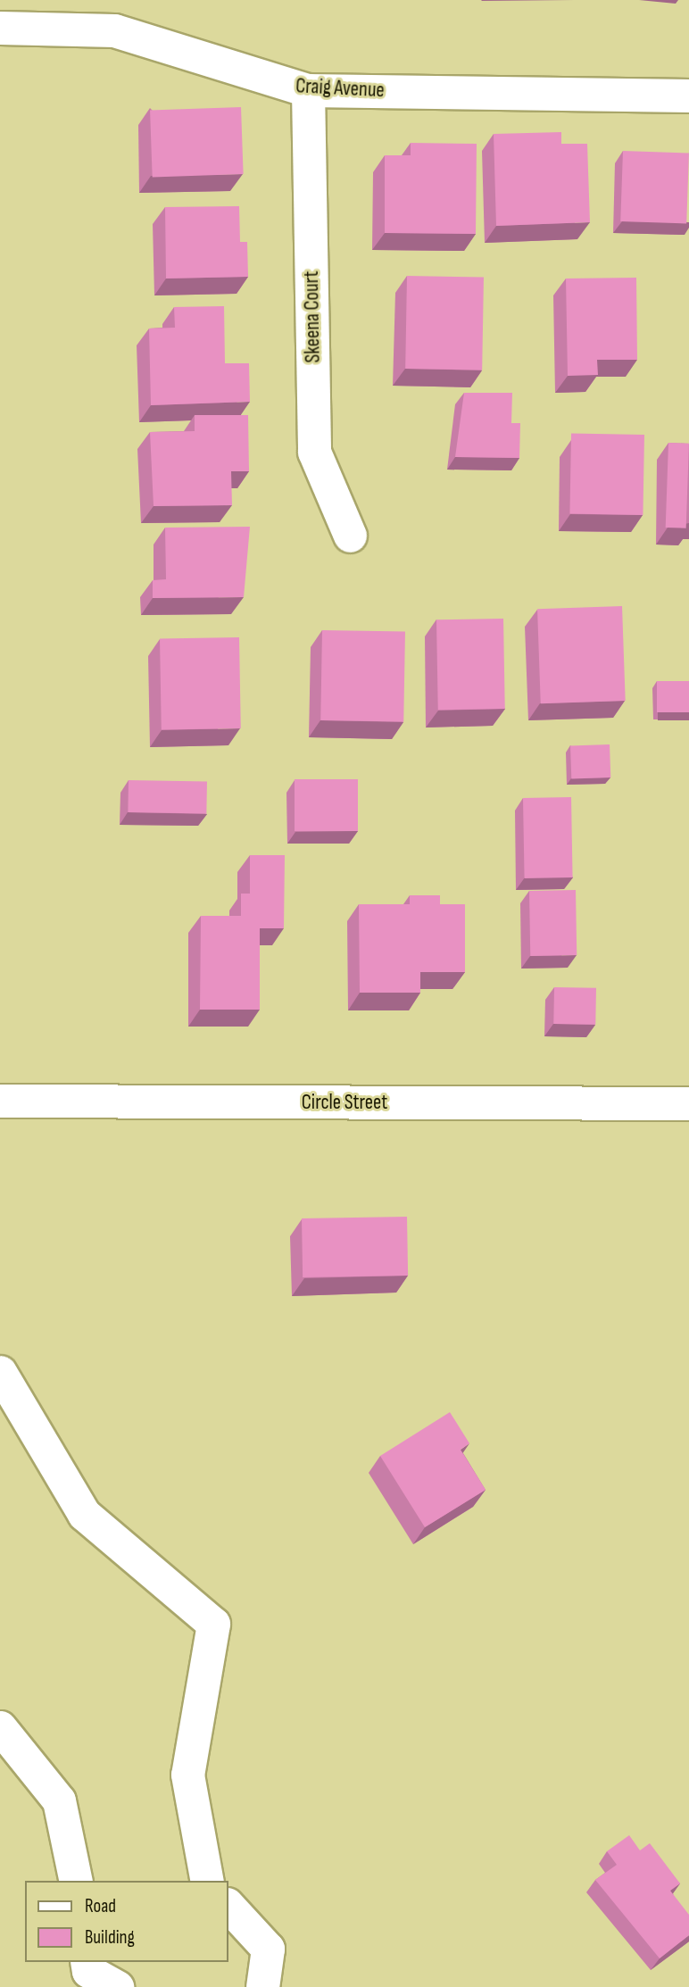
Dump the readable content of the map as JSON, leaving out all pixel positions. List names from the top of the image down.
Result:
{
  "streets": {
    "street": ["Craig Avenue", "Skeena Court", "Circle Street"]
  },
  "crossings": [
    ["Craig Avenue", "Skeena Court"]
  ],
  "legend": ["Road", "Building"]
}
